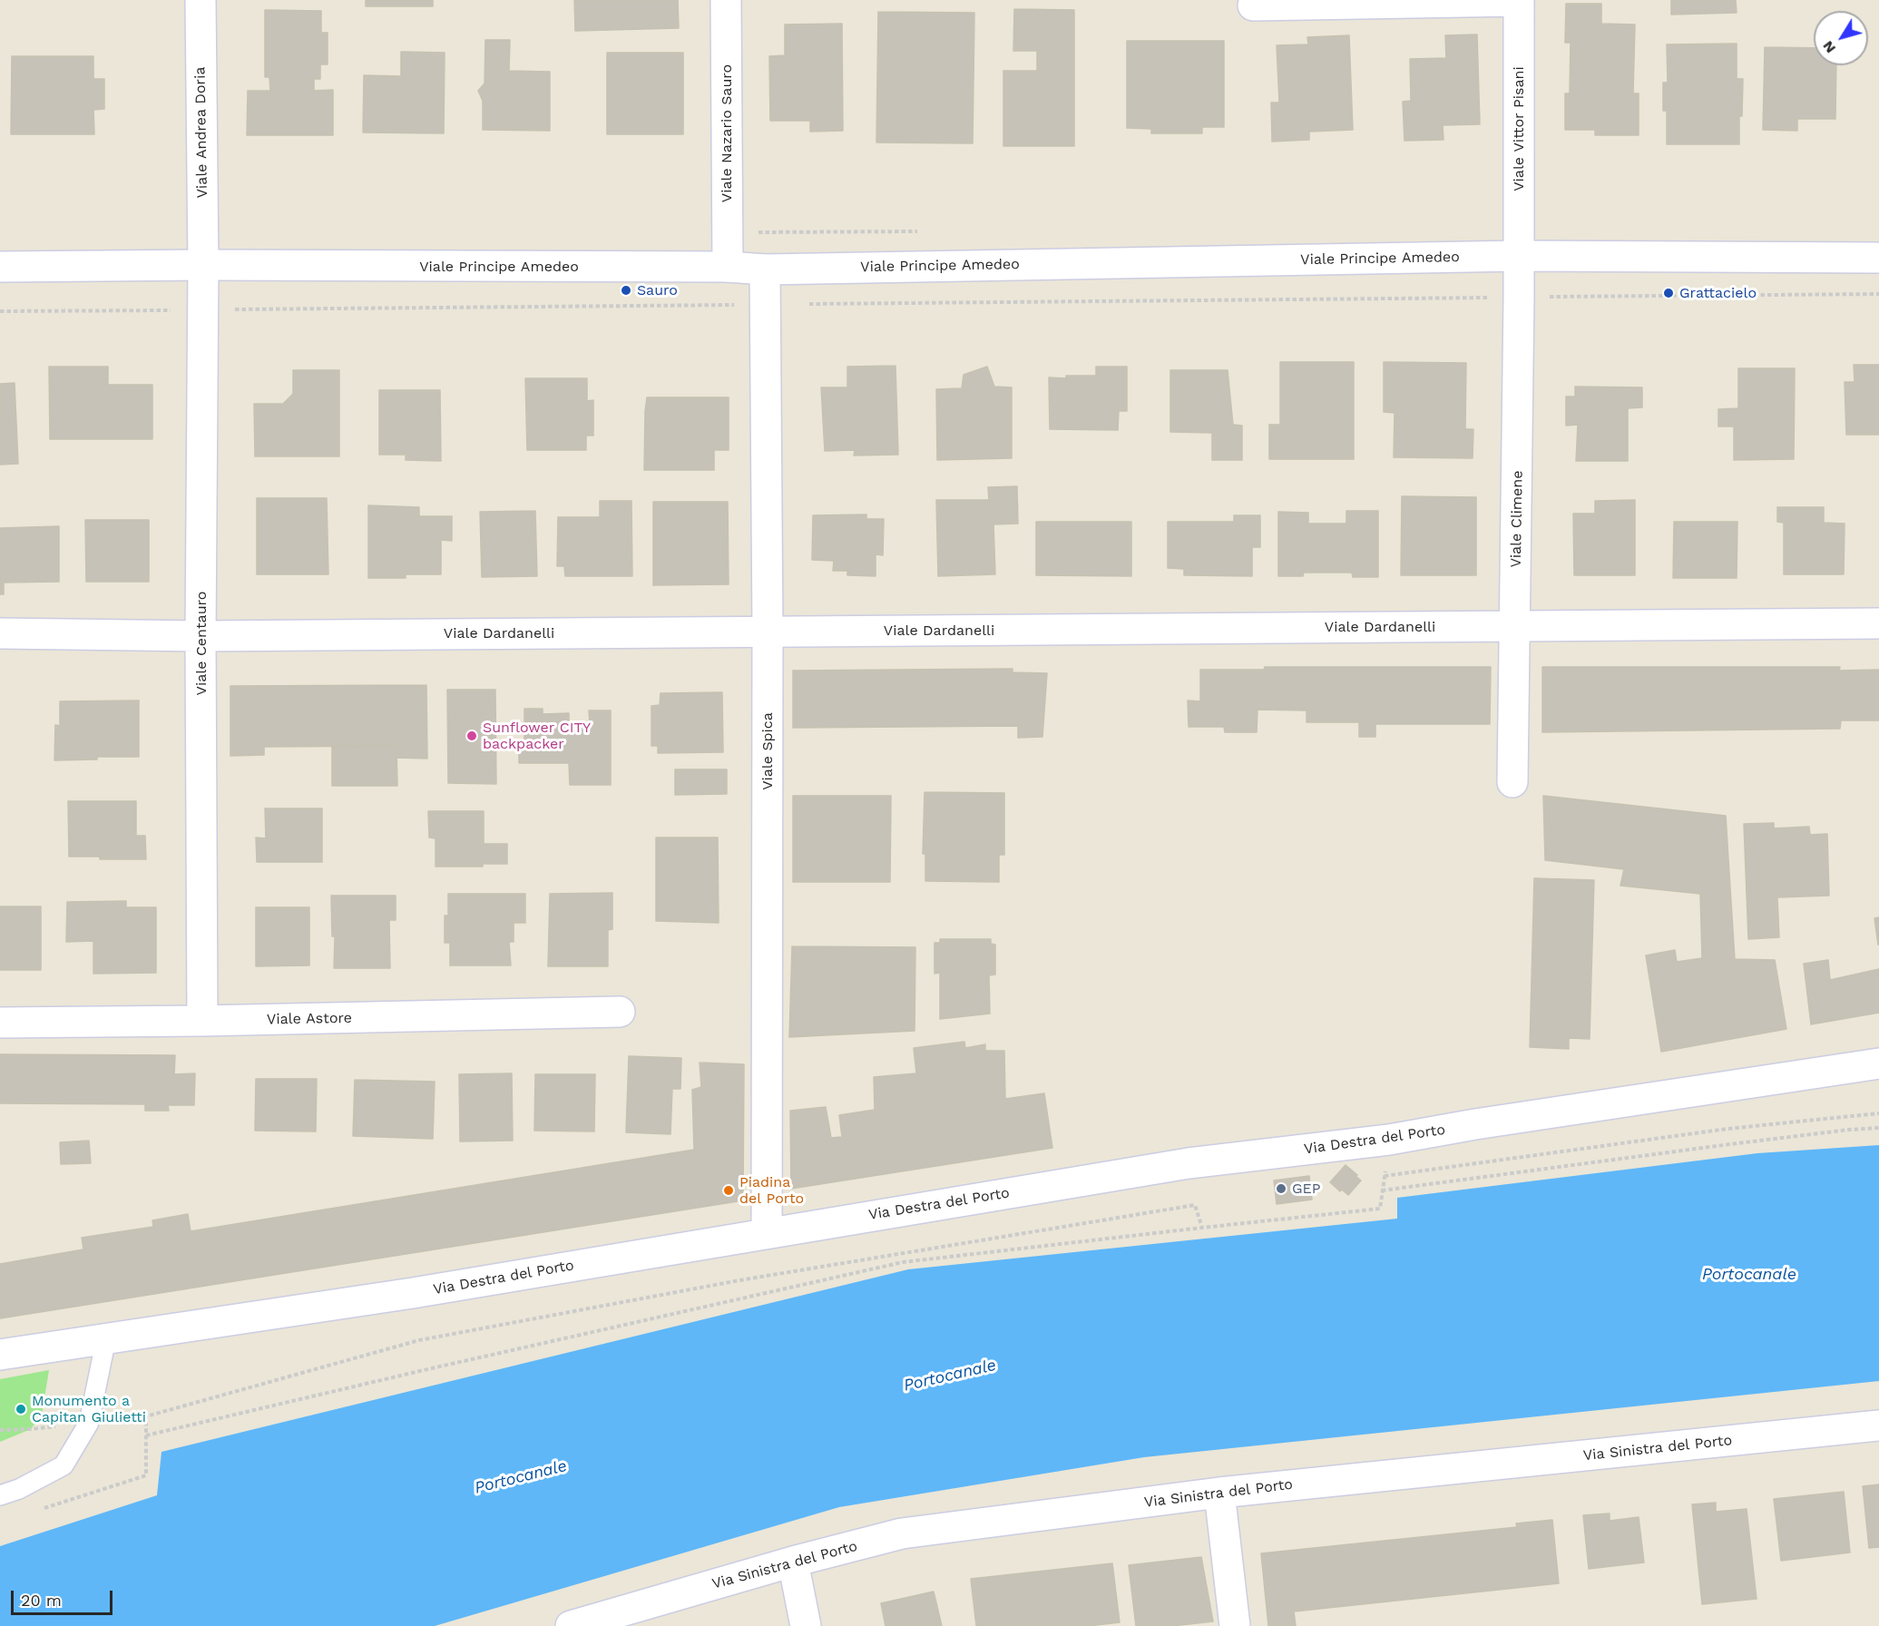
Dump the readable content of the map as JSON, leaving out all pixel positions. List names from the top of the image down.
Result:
{
  "streets": {
    "street": [
      "Viale Vittor Pisani",
      "Viale Andrea Doria",
      "Viale Nazario Sauro",
      "Viale Principe Amedeo",
      "Viale Climene",
      "Viale Dardanelli",
      "Viale Centauro",
      "Viale Spica",
      "Viale Astore",
      "Via Destra del Porto",
      "Via Sinistra del Porto"
    ]
  },
  "crossings": [
    ["Viale Vittor Pisani", "Viale Principe Amedeo"],
    ["Viale Vittor Pisani", "Viale Climene"],
    ["Viale Andrea Doria", "Viale Principe Amedeo"],
    ["Viale Andrea Doria", "Viale Centauro"],
    ["Viale Nazario Sauro", "Viale Principe Amedeo"],
    ["Viale Principe Amedeo", "Viale Climene"],
    ["Viale Principe Amedeo", "Viale Centauro"],
    ["Viale Principe Amedeo", "Viale Spica"],
    ["Viale Climene", "Viale Dardanelli"],
    ["Viale Dardanelli", "Viale Centauro"],
    ["Viale Dardanelli", "Viale Spica"],
    ["Viale Centauro", "Viale Astore"],
    ["Viale Spica", "Via Destra del Porto"]
  ],
  "water": ["Portocanale"],
  "places": [
    "Sauro",
    "Grattacielo",
    "Sunflower CITY backpacker",
    "GEP",
    "Piadina del Porto",
    "Monumento a Capitan Giulietti"
  ],
  "scale_bar": "20 m",
  "north": "bottom left"
}
